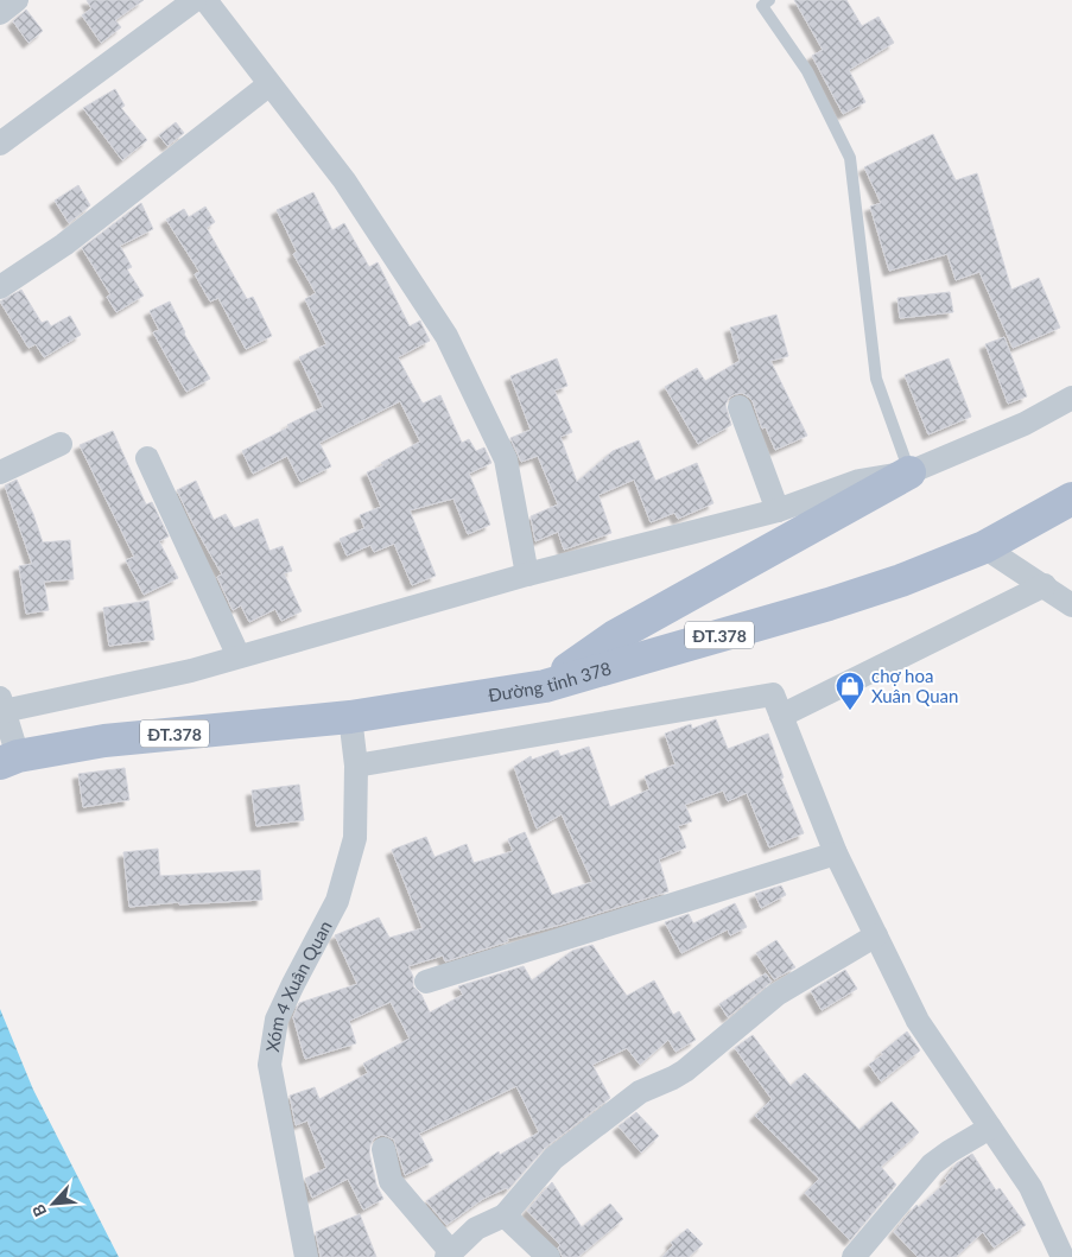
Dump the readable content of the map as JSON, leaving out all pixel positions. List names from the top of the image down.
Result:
{
  "streets": {
    "main road": ["ĐT.378", "Đường tỉnh 378"],
    "street": ["Xóm 4 Xuân Quan"]
  },
  "crossings": [
    ["Đường tỉnh 378", "Xóm 4 Xuân Quan"]
  ],
  "places": {
    "shop": ["chợ hoa Xuân Quan"]
  },
  "north": "bottom left"
}
